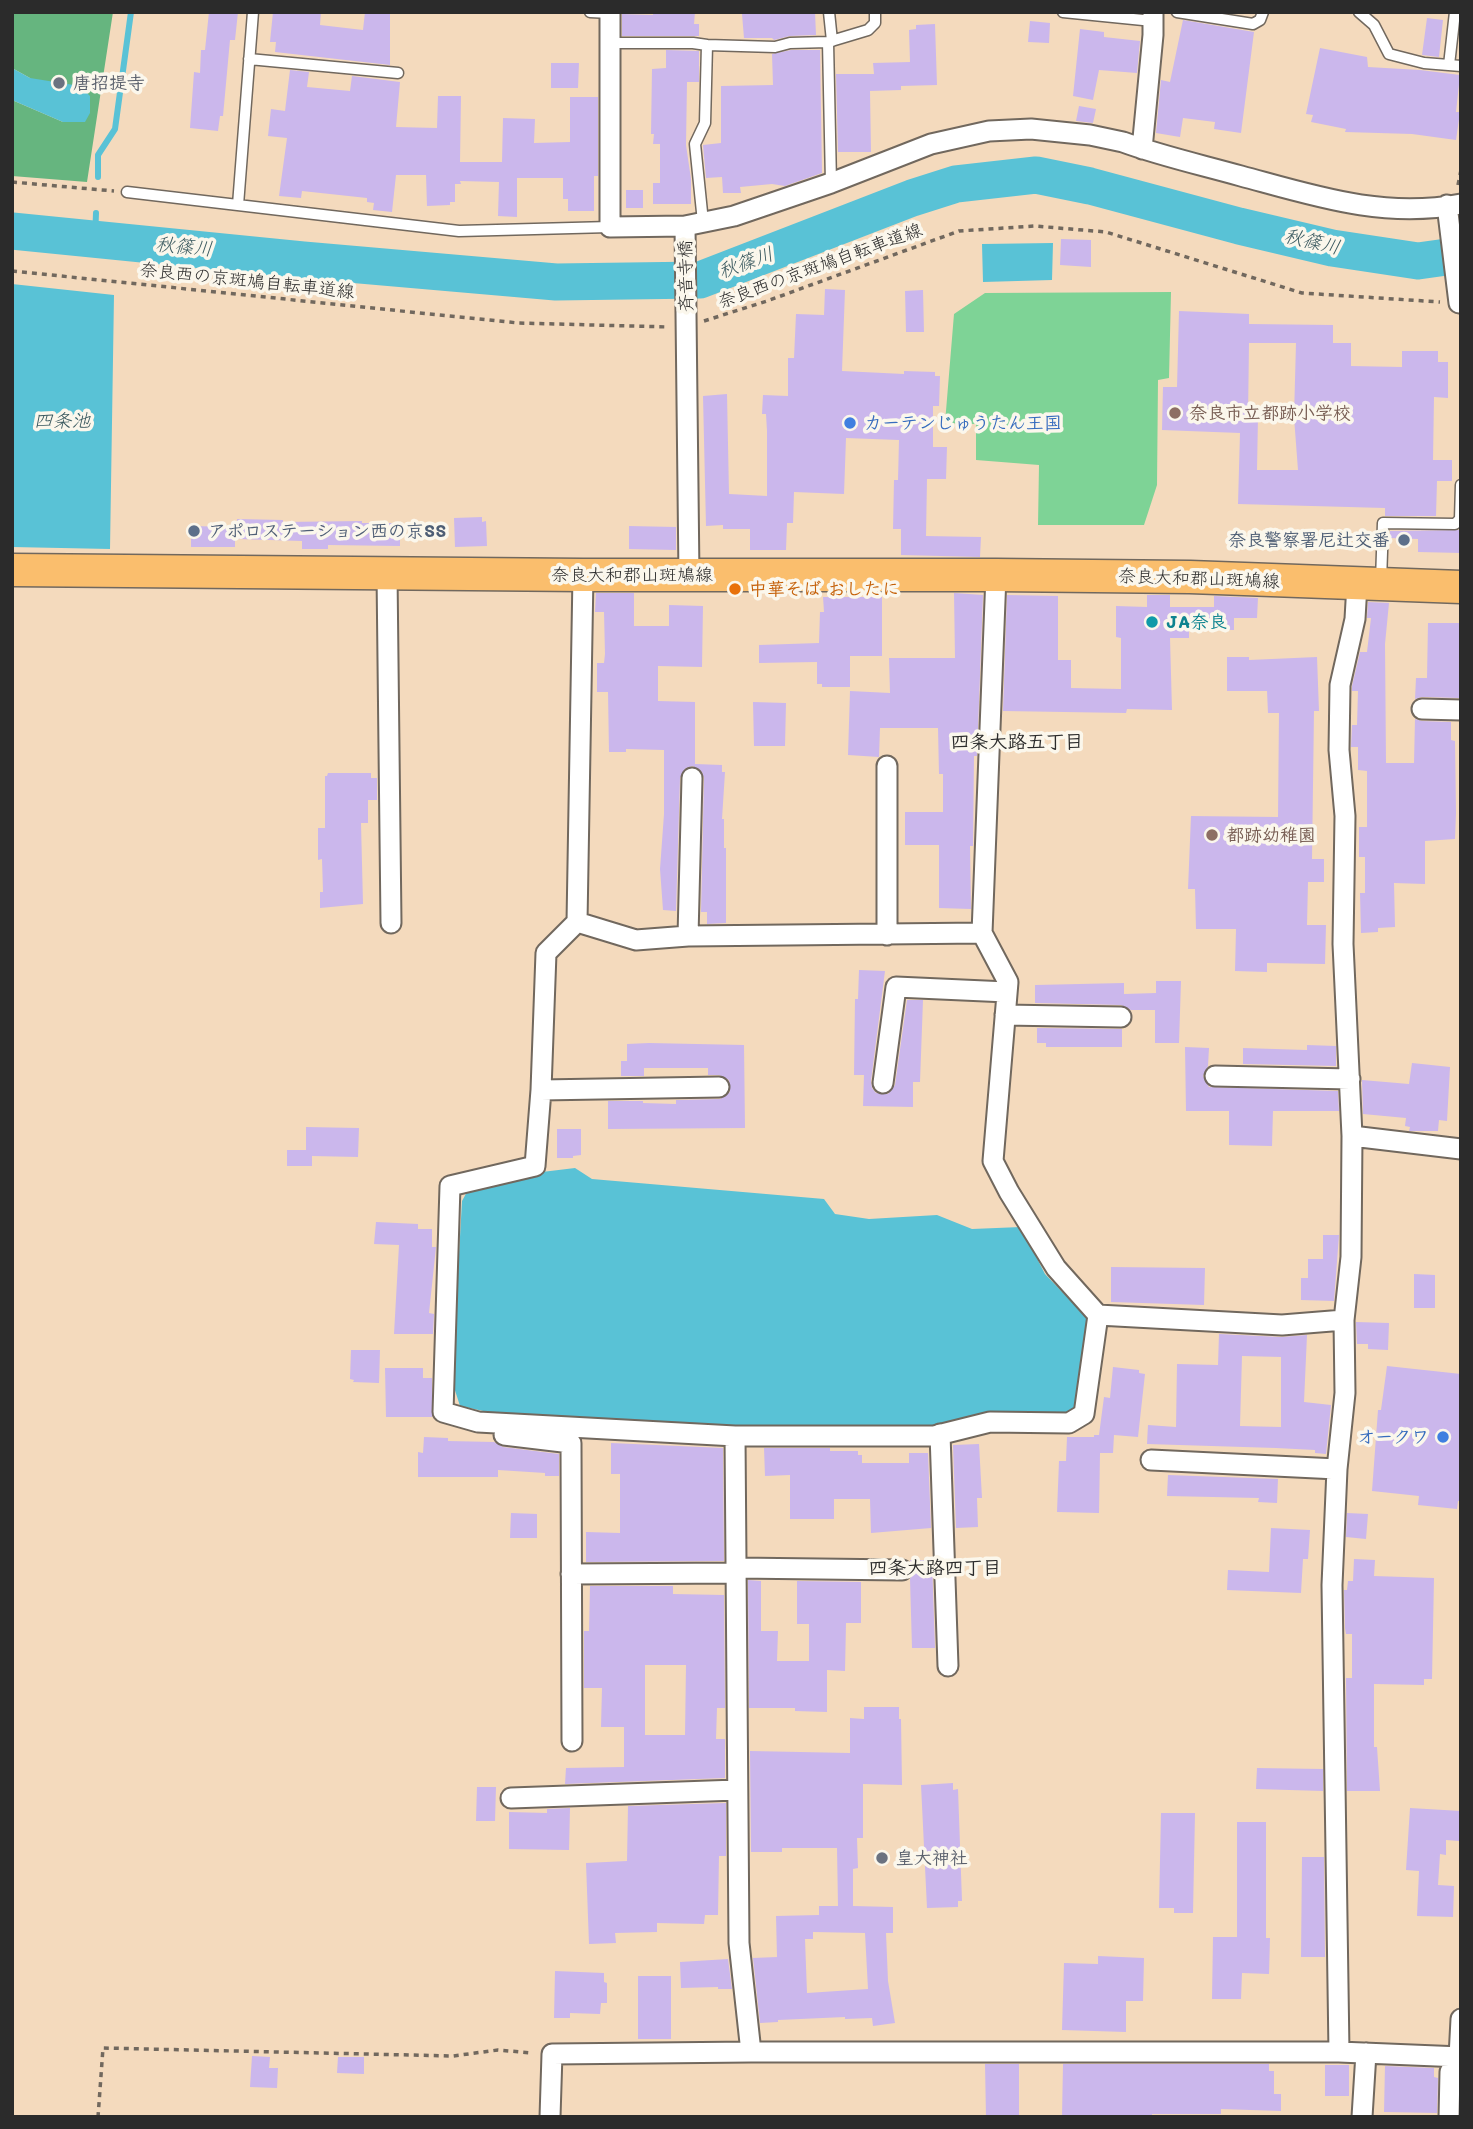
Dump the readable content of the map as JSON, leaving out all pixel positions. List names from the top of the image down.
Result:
{
  "streets": {
    "main road": ["奈良大和郡山斑鳩線"],
    "street": ["斉音寺橋"],
    "path": ["奈良西の京斑鳩自転車道線"]
  },
  "crossings": [
    ["奈良西の京斑鳩自転車道線", "斉音寺橋"],
    ["斉音寺橋", "奈良大和郡山斑鳩線"]
  ],
  "districts": ["四条大路五丁目", "四条大路四丁目"],
  "water": ["秋篠川", "四条池"],
  "places": [
    "唐招提寺",
    "奈良市立都跡小学校",
    "カーテンじゅうたん王国",
    "アポロステーション西の京SS",
    "奈良警察署尼辻交番",
    "中華そば おしたに",
    "JA奈良",
    "都跡幼稚園",
    "オークワ",
    "皇大神社"
  ]
}
